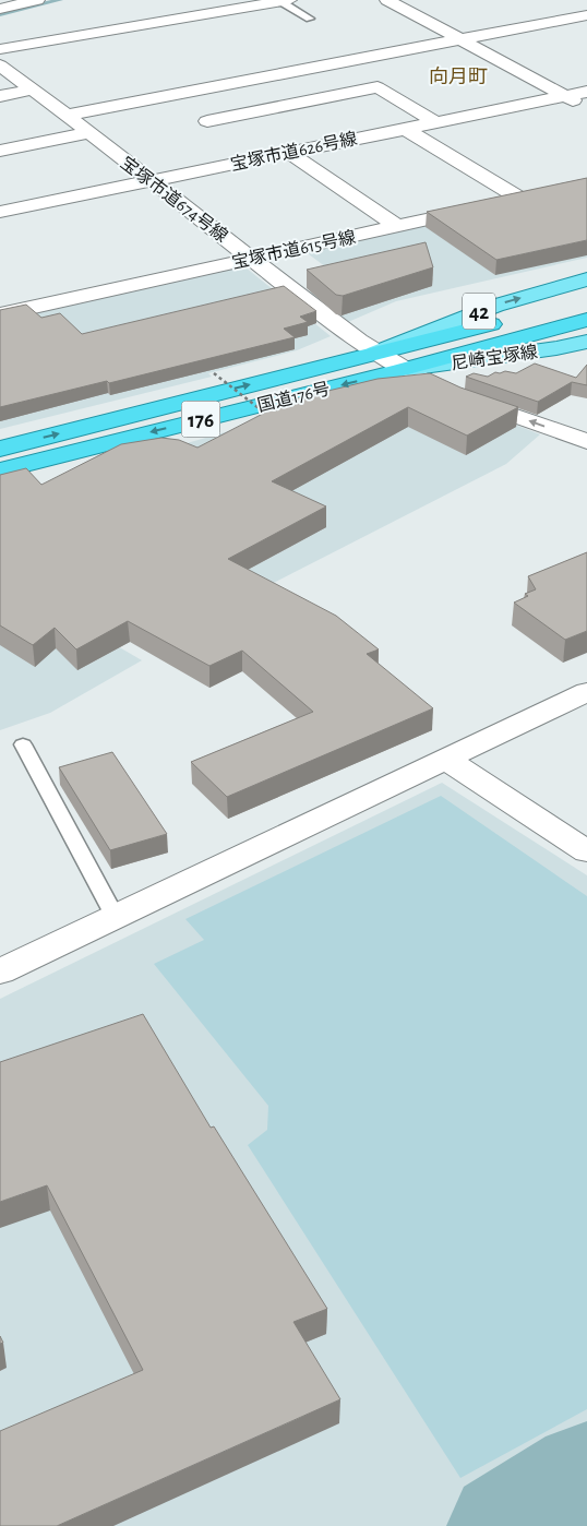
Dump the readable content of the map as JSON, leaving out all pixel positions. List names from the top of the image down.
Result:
{
  "streets": {
    "highway": ["国道176号", "176"],
    "main road": ["42", "尼崎宝塚線"],
    "street": ["宝塚市道626号線", "宝塚市道674号線", "宝塚市道615号線"]
  },
  "crossings": [
    ["宝塚市道626号線", "宝塚市道674号線"],
    ["宝塚市道626号線", "宝塚市道615号線"],
    ["宝塚市道674号線", "宝塚市道615号線"],
    ["宝塚市道674号線", "尼崎宝塚線"],
    ["宝塚市道674号線", "国道176号"],
    ["尼崎宝塚線", "国道176号"]
  ],
  "districts": ["向月町"]
}
